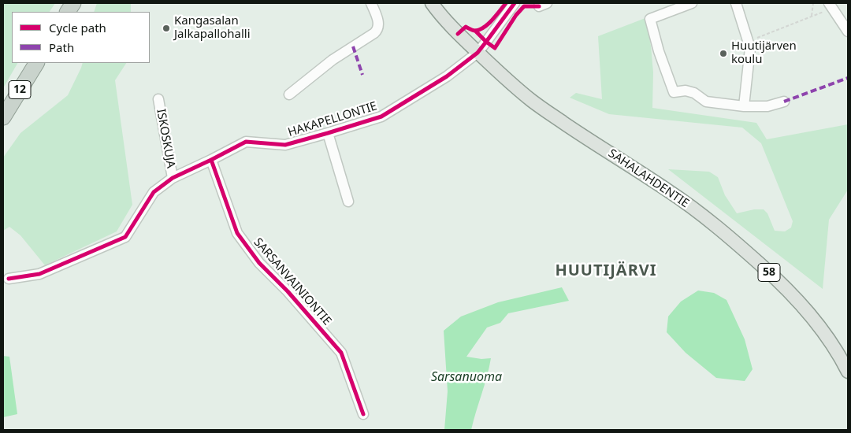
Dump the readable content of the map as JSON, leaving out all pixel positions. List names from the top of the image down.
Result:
{
  "streets": {
    "highway": ["12"],
    "main road": ["SAHALAHDENTIE", "58"],
    "street": ["HAKAPELLONTIE", "ISKOSKUJA", "SARSANVAINIONTIE"]
  },
  "crossings": [
    ["HAKAPELLONTIE", "ISKOSKUJA"],
    ["HAKAPELLONTIE", "SAHALAHDENTIE"],
    ["HAKAPELLONTIE", "SARSANVAINIONTIE"]
  ],
  "districts": ["HUUTIJÄRVI"],
  "water": ["Sarsanuoma"],
  "places": ["Kangasalan Jalkapallohalli", "Huutijärven koulu"],
  "legend": ["Cycle path", "Path"]
}
